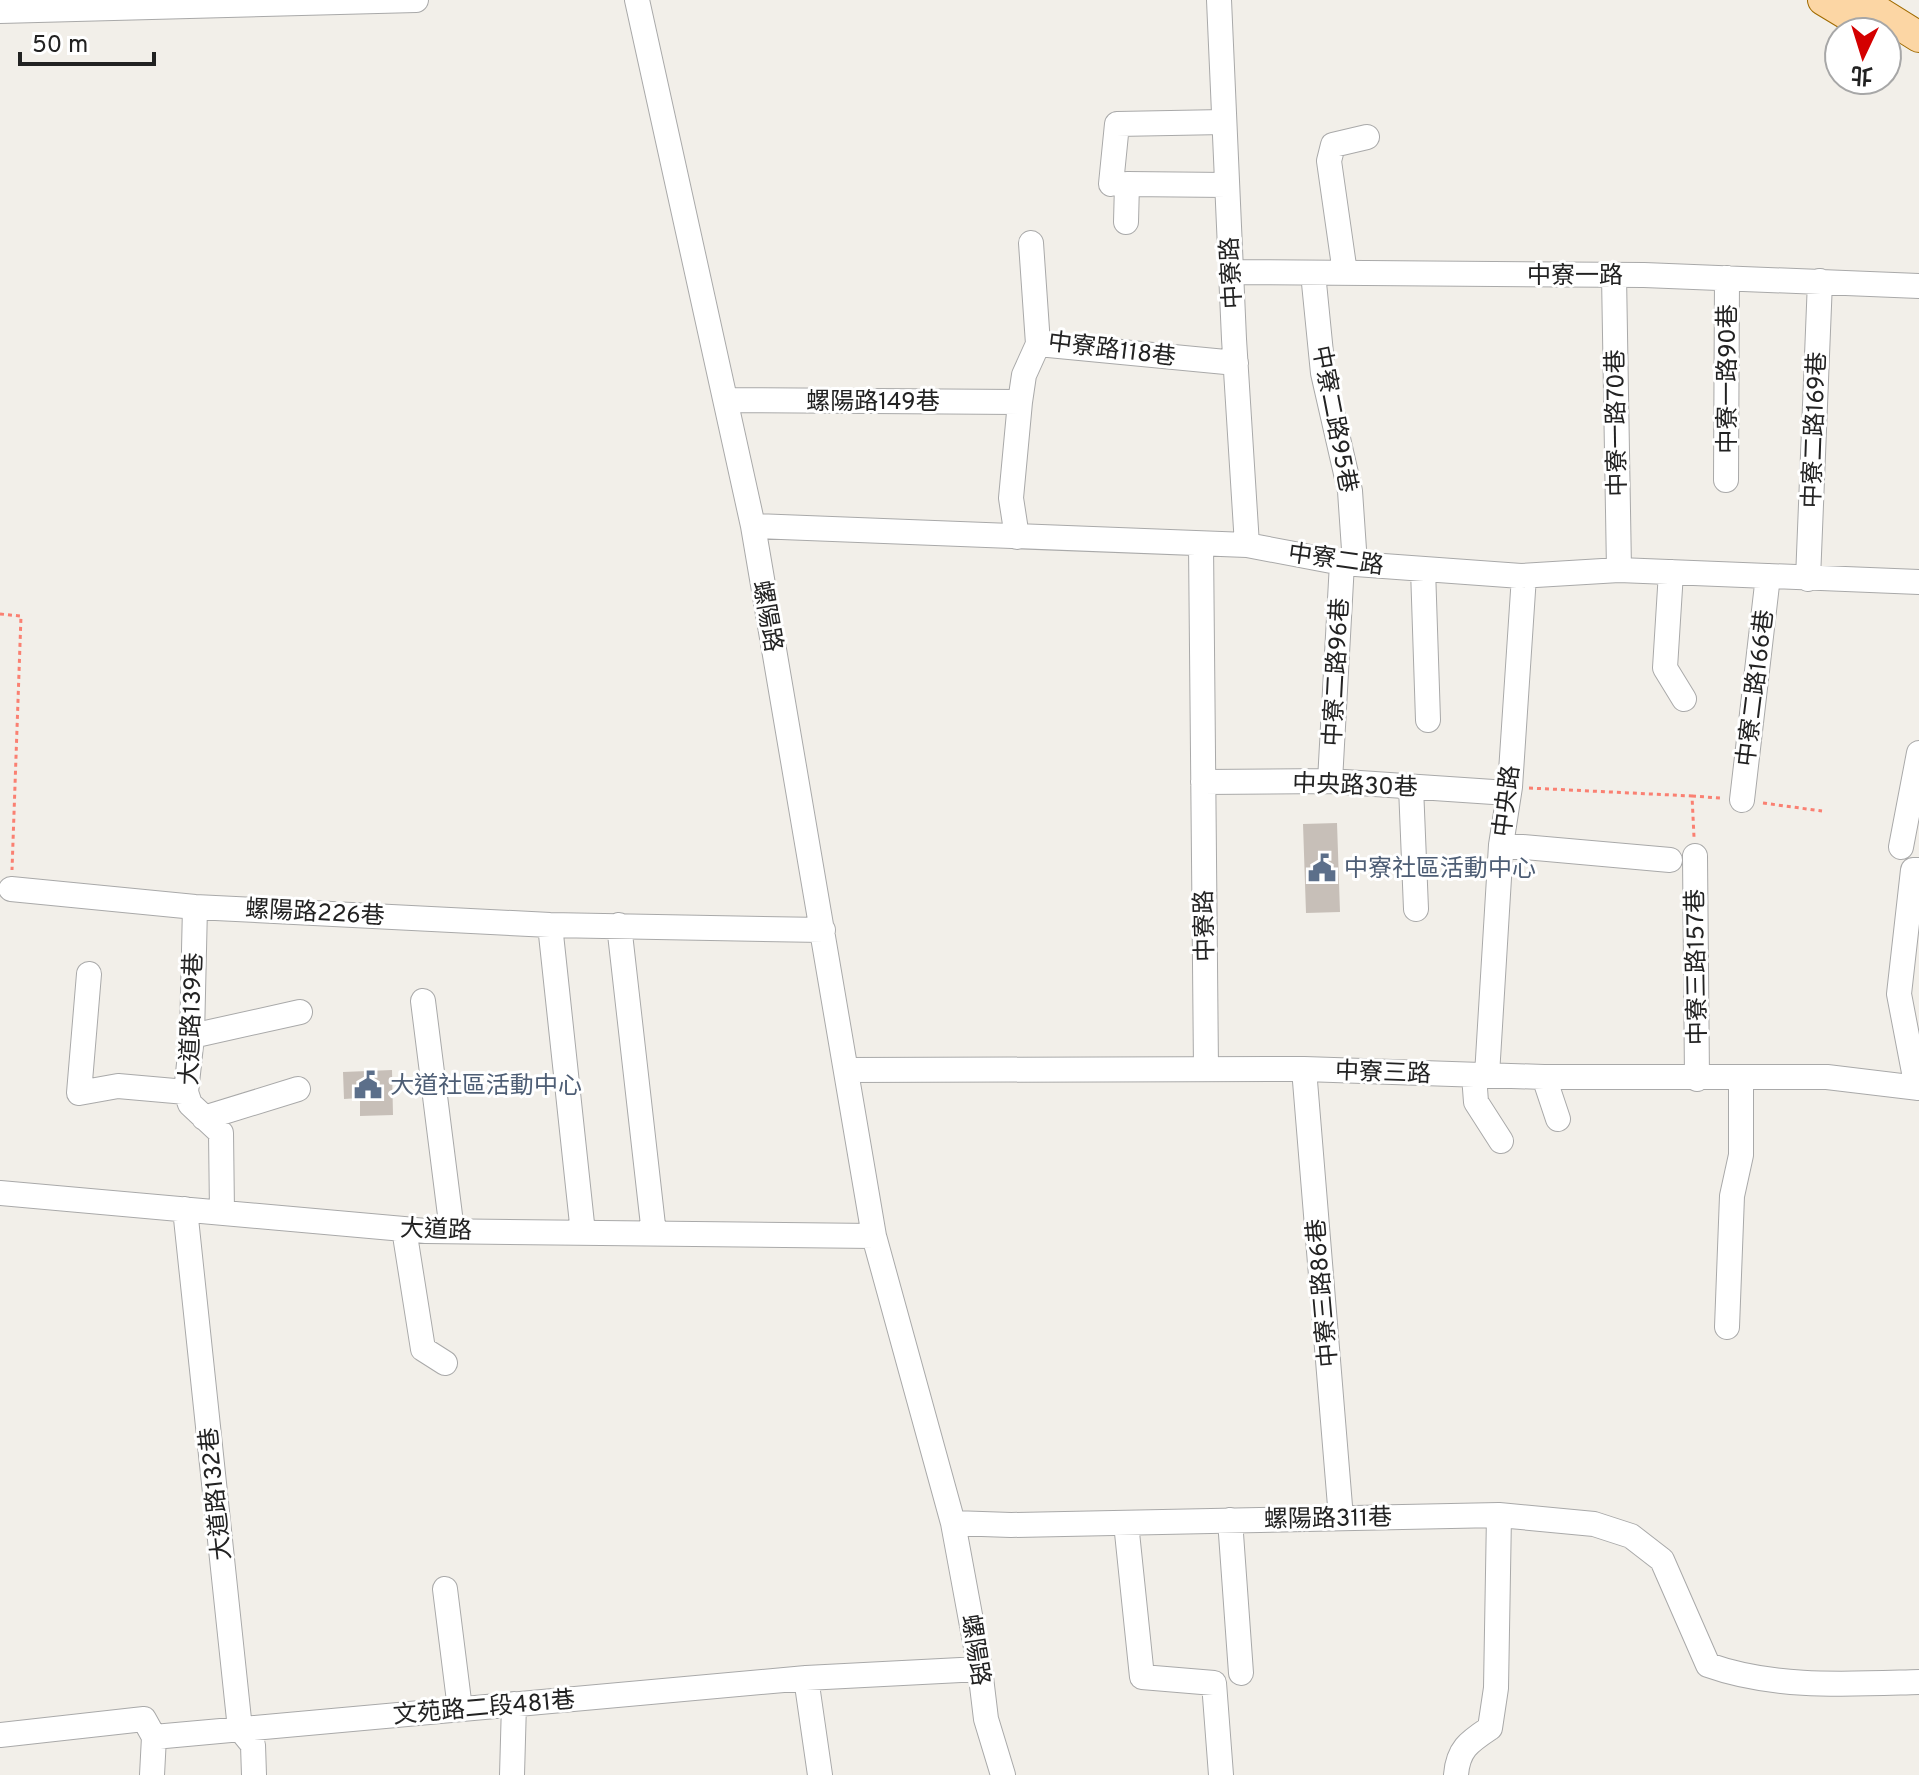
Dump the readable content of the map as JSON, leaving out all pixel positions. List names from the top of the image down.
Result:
{
  "streets": {
    "street": [
      "中寮路",
      "中寮一路",
      "中寮路118巷",
      "中寮一路90巷",
      "螺陽路149巷",
      "中寮二路95巷",
      "中寮一路70巷",
      "中寮二路169巷",
      "中寮二路",
      "螺陽路",
      "中寮二路96巷",
      "中寮二路166巷",
      "中央路30巷",
      "中央路",
      "螺陽路226巷",
      "中寮三路157巷",
      "大道路139巷",
      "中寮三路",
      "大道路",
      "中寮三路86巷",
      "大道路132巷",
      "螺陽路311巷",
      "文苑路二段481巷"
    ]
  },
  "crossings": [
    ["中寮路", "中寮一路"],
    ["中寮路", "中寮路118巷"],
    ["中寮路", "中寮二路"],
    ["中寮路", "中央路30巷"],
    ["中寮路", "中寮三路"],
    ["中寮一路", "中寮一路90巷"],
    ["中寮一路", "中寮二路95巷"],
    ["中寮一路", "中寮一路70巷"],
    ["中寮一路", "中寮二路169巷"],
    ["螺陽路149巷", "螺陽路"],
    ["中寮二路95巷", "中寮二路"],
    ["中寮二路95巷", "中寮二路96巷"],
    ["中寮一路70巷", "中寮二路"],
    ["中寮二路169巷", "中寮二路"],
    ["中寮二路", "螺陽路"],
    ["中寮二路", "中寮二路96巷"],
    ["中寮二路", "中寮二路166巷"],
    ["中寮二路", "中央路"],
    ["螺陽路", "螺陽路226巷"],
    ["螺陽路", "中寮三路"],
    ["螺陽路", "大道路"],
    ["螺陽路", "螺陽路311巷"],
    ["螺陽路", "文苑路二段481巷"],
    ["中寮二路96巷", "中央路30巷"],
    ["中央路30巷", "中央路"],
    ["中央路", "中寮三路"],
    ["螺陽路226巷", "大道路139巷"],
    ["中寮三路157巷", "中寮三路"],
    ["大道路139巷", "大道路"],
    ["中寮三路", "中寮三路86巷"],
    ["大道路", "大道路132巷"],
    ["中寮三路86巷", "螺陽路311巷"],
    ["大道路132巷", "文苑路二段481巷"]
  ],
  "places": {
    "public building": ["中寮社區活動中心", "大道社區活動中心"]
  },
  "scale_bar": "50 m",
  "north": "bottom"
}
